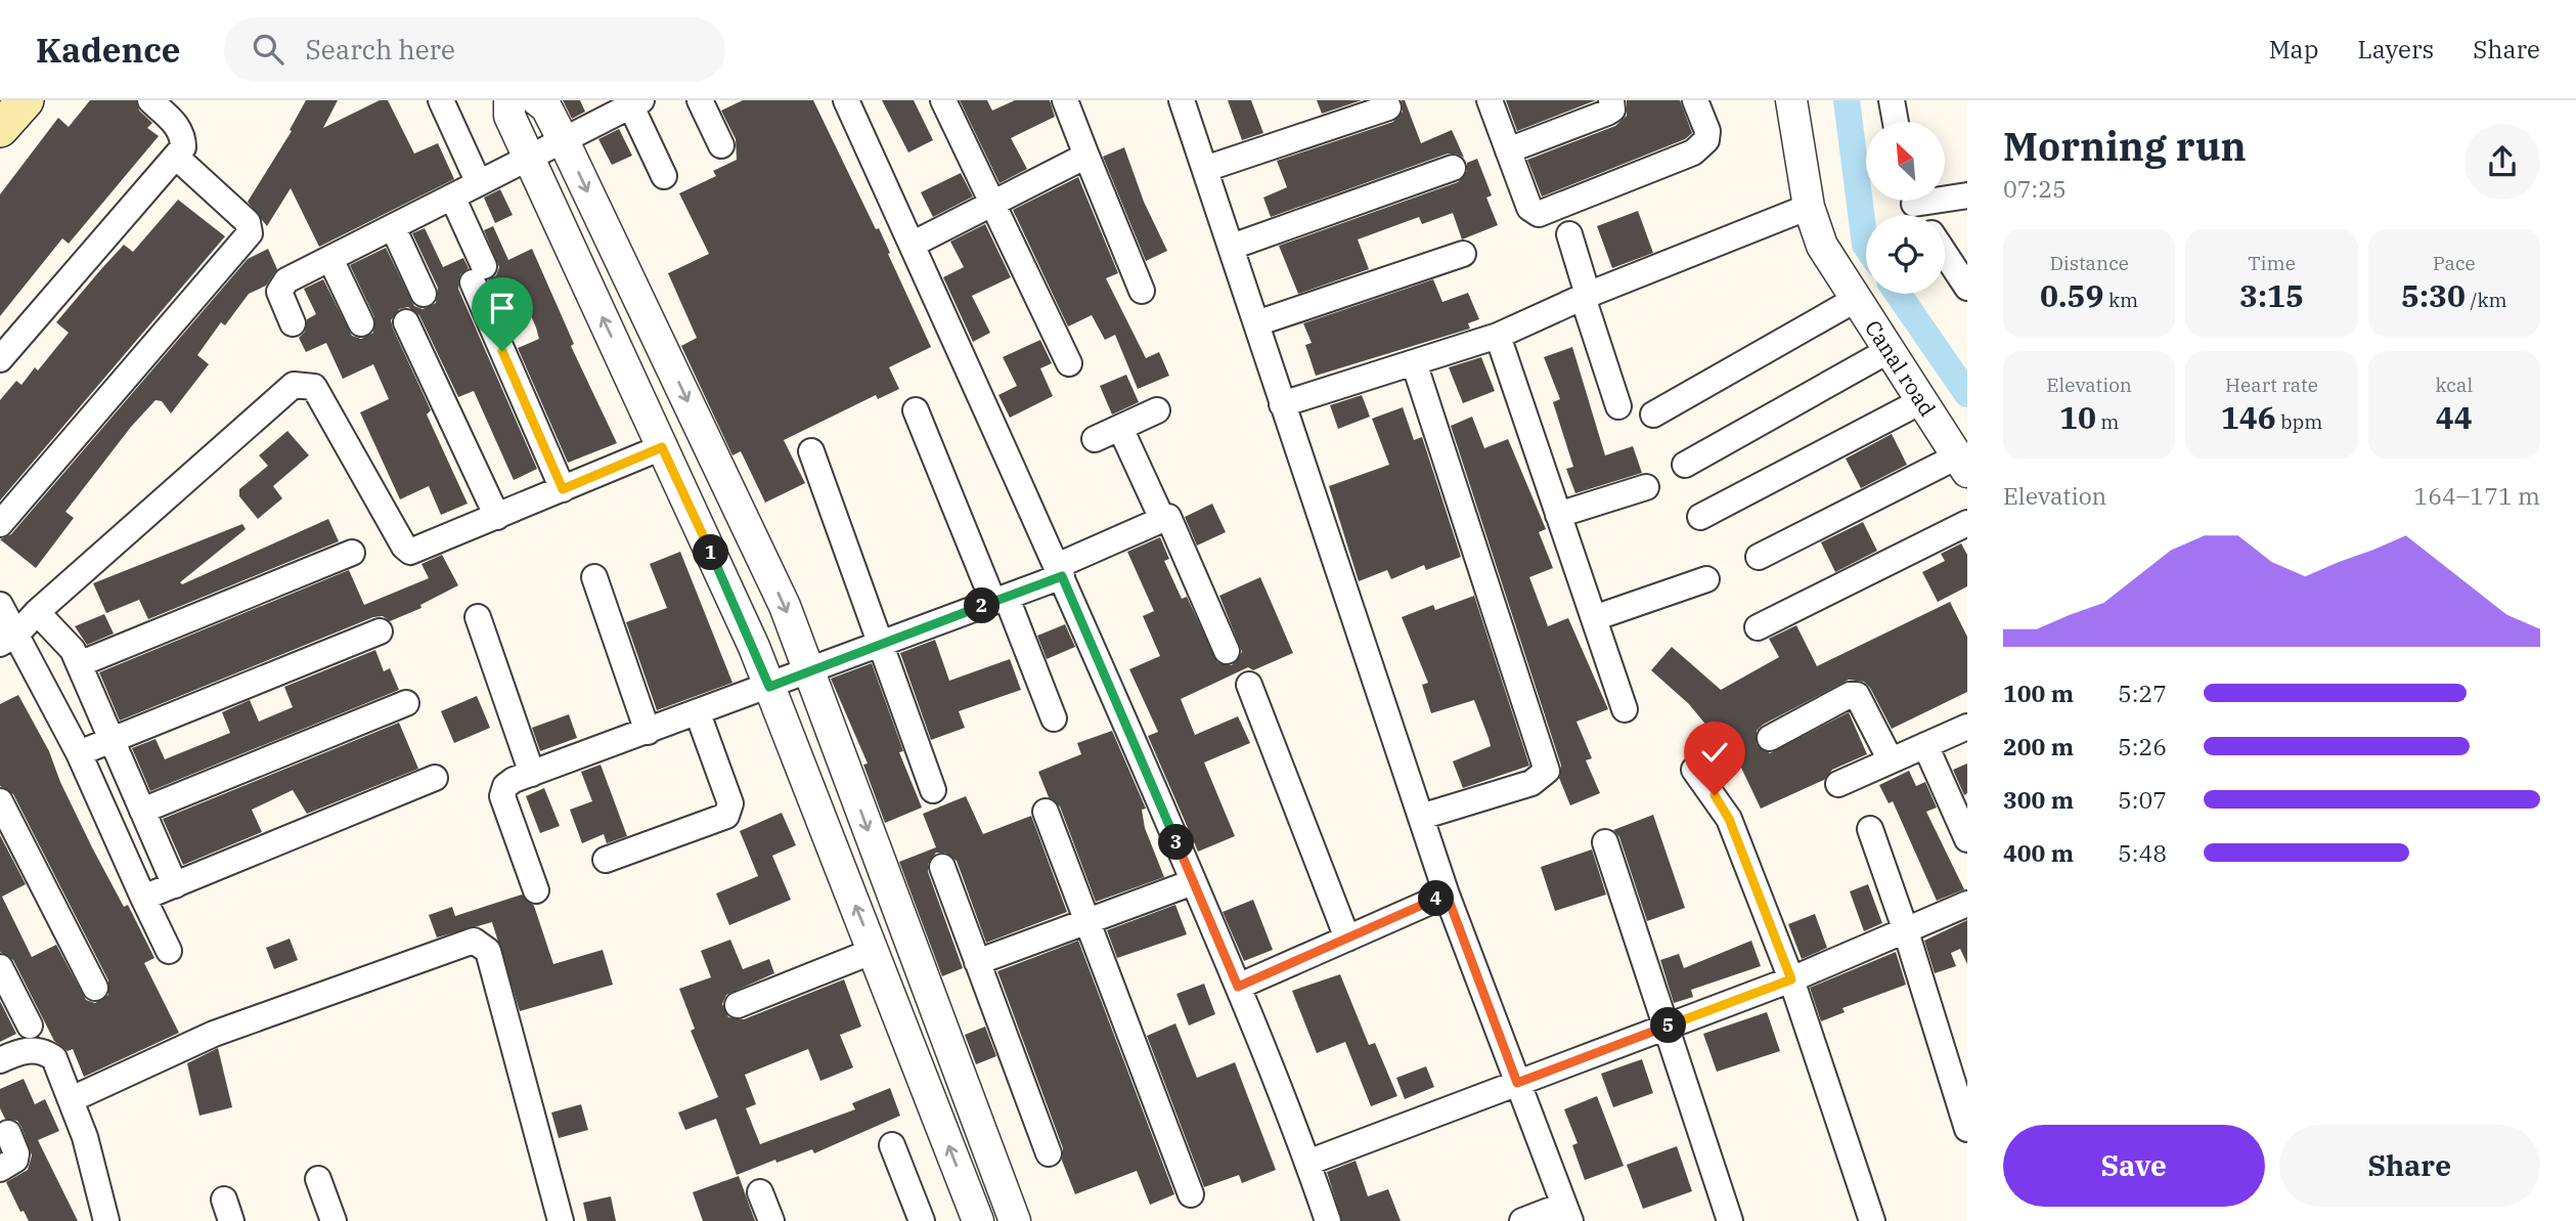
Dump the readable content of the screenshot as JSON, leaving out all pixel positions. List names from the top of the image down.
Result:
{
  "streets": {
    "street": ["Canal road"]
  },
  "north": "top left",
  "page": {
    "header": "Kadence",
    "search": "Search here",
    "nav": ["Map", "Layers", "Share"],
    "heading": ["Morning run", "07:25"],
    "stats": [
      ["Distance", "0.59 km"],
      ["Time", "3:15"],
      ["Pace", "5:30 /km"],
      ["Elevation", "10 m"],
      ["Heart rate", "146 bpm"],
      ["kcal", "44"]
    ],
    "chart": ["Elevation", "164–171 m"],
    "pins": [
      "1",
      "2",
      "3",
      "4",
      "5"
    ],
    "list": [
      {
        "name": "100 m",
        "note": "5:27"
      },
      {
        "name": "200 m",
        "note": "5:26"
      },
      {
        "name": "300 m",
        "note": "5:07"
      },
      {
        "name": "400 m",
        "note": "5:48"
      }
    ],
    "buttons": ["Save", "Share"]
  }
}
